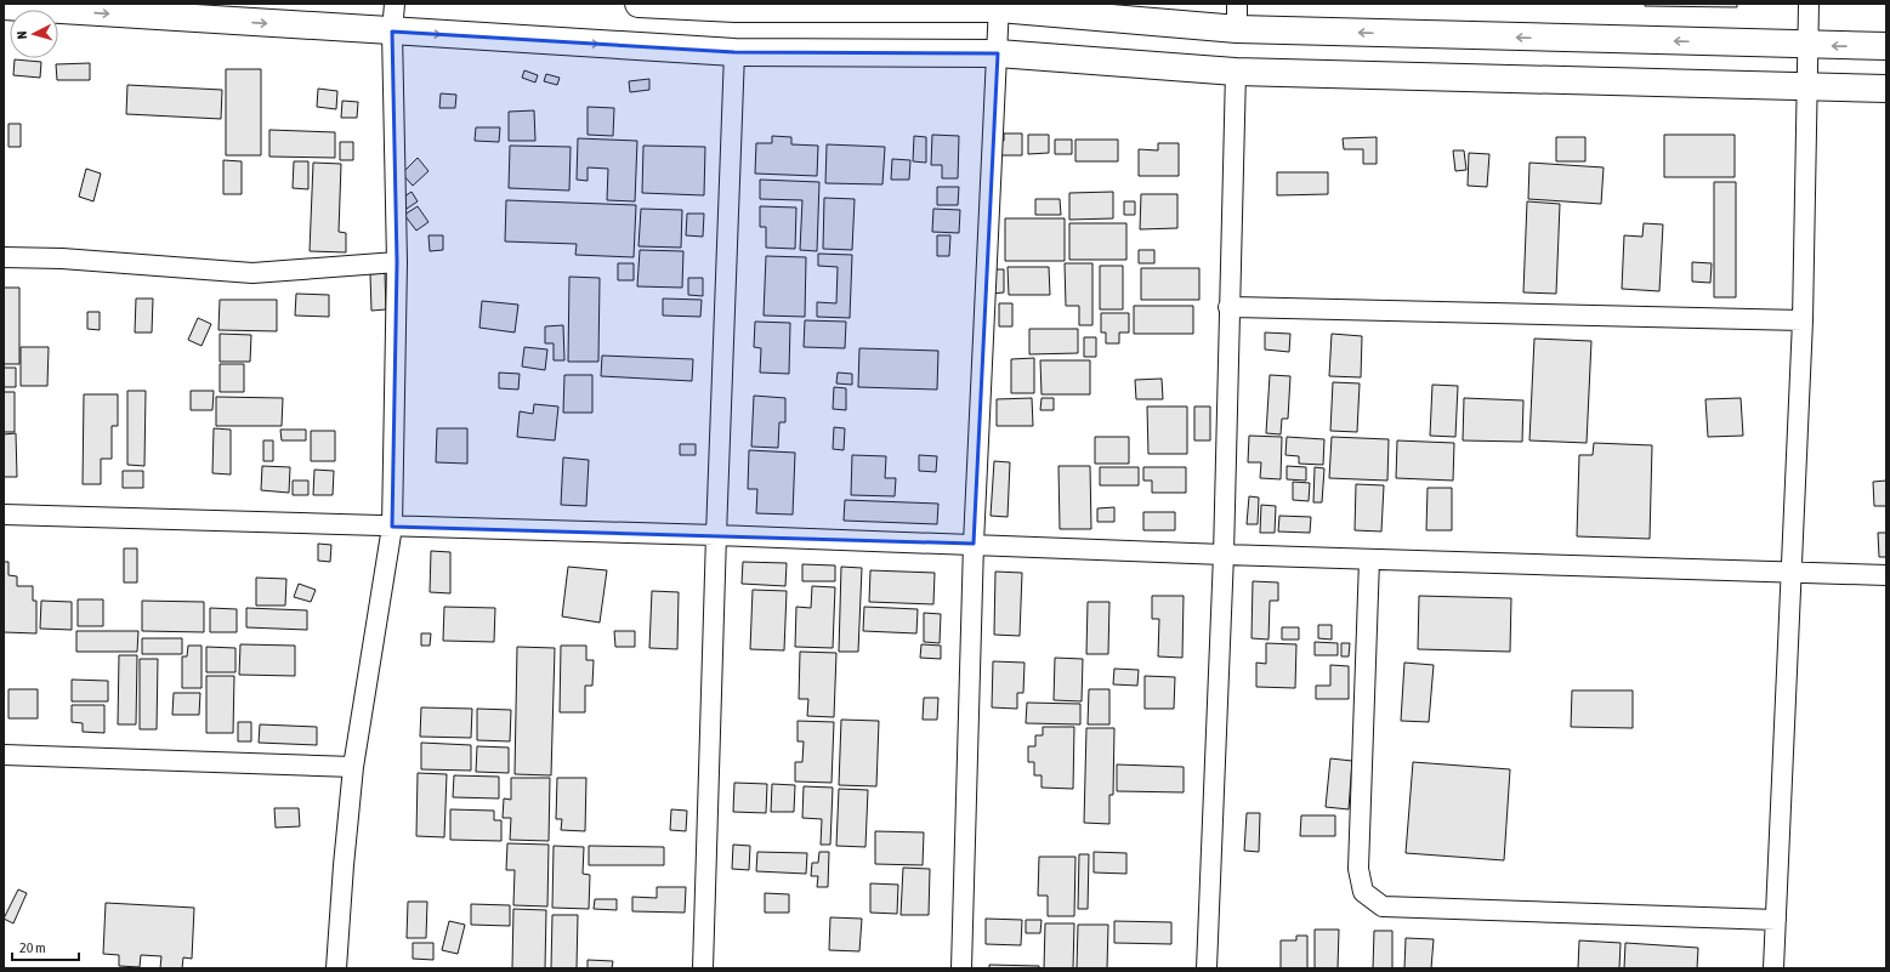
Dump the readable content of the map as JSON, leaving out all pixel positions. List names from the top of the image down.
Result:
{
  "scale_bar": "20 m",
  "north": "left"
}
